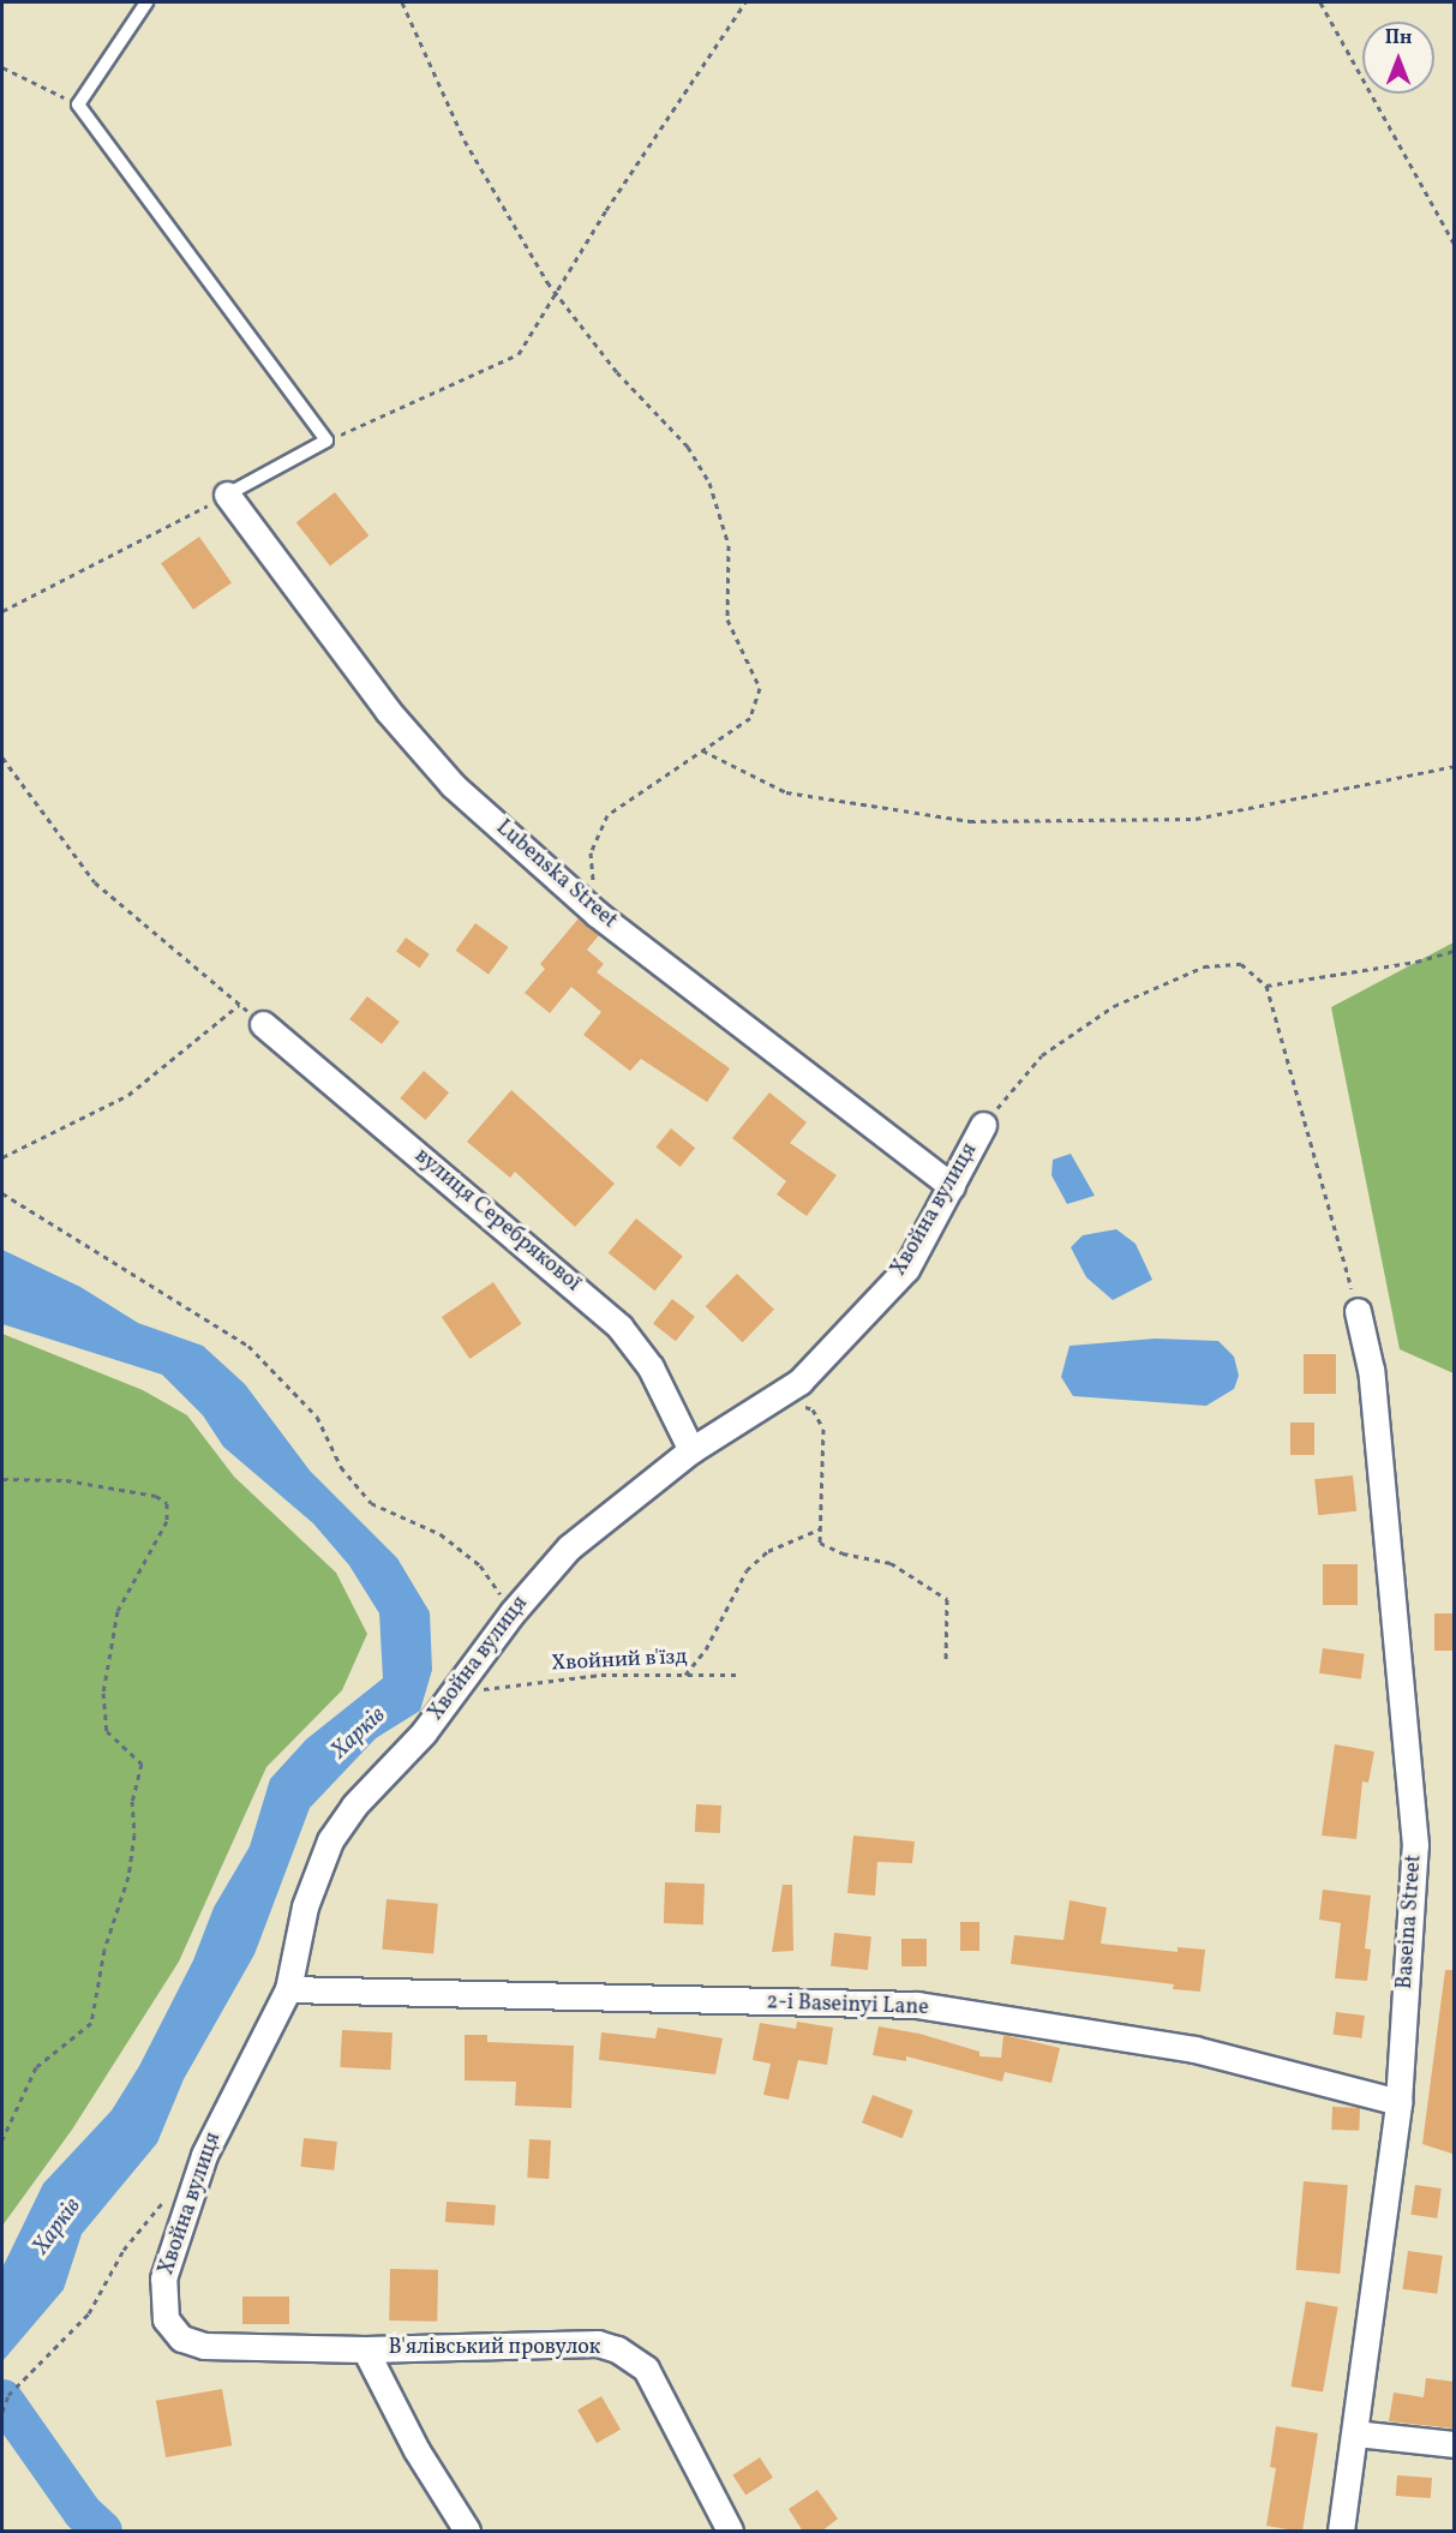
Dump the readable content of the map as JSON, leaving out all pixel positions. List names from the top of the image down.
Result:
{
  "streets": {
    "street": [
      "Lubenska Street",
      "Хвойна вулиця",
      "вулиця Серебрякової",
      "Baseina Street",
      "2-i Baseinyi Lane",
      "В'ялівський провулок"
    ],
    "path": ["Хвойний в'їзд"]
  },
  "crossings": [
    ["Lubenska Street", "Хвойна вулиця"],
    ["Хвойна вулиця", "вулиця Серебрякової"],
    ["Хвойна вулиця", "Хвойний в'їзд"],
    ["Хвойна вулиця", "2-i Baseinyi Lane"],
    ["Хвойна вулиця", "В'ялівський провулок"],
    ["Baseina Street", "2-i Baseinyi Lane"]
  ],
  "water": ["Харків"],
  "north": "top"
}
